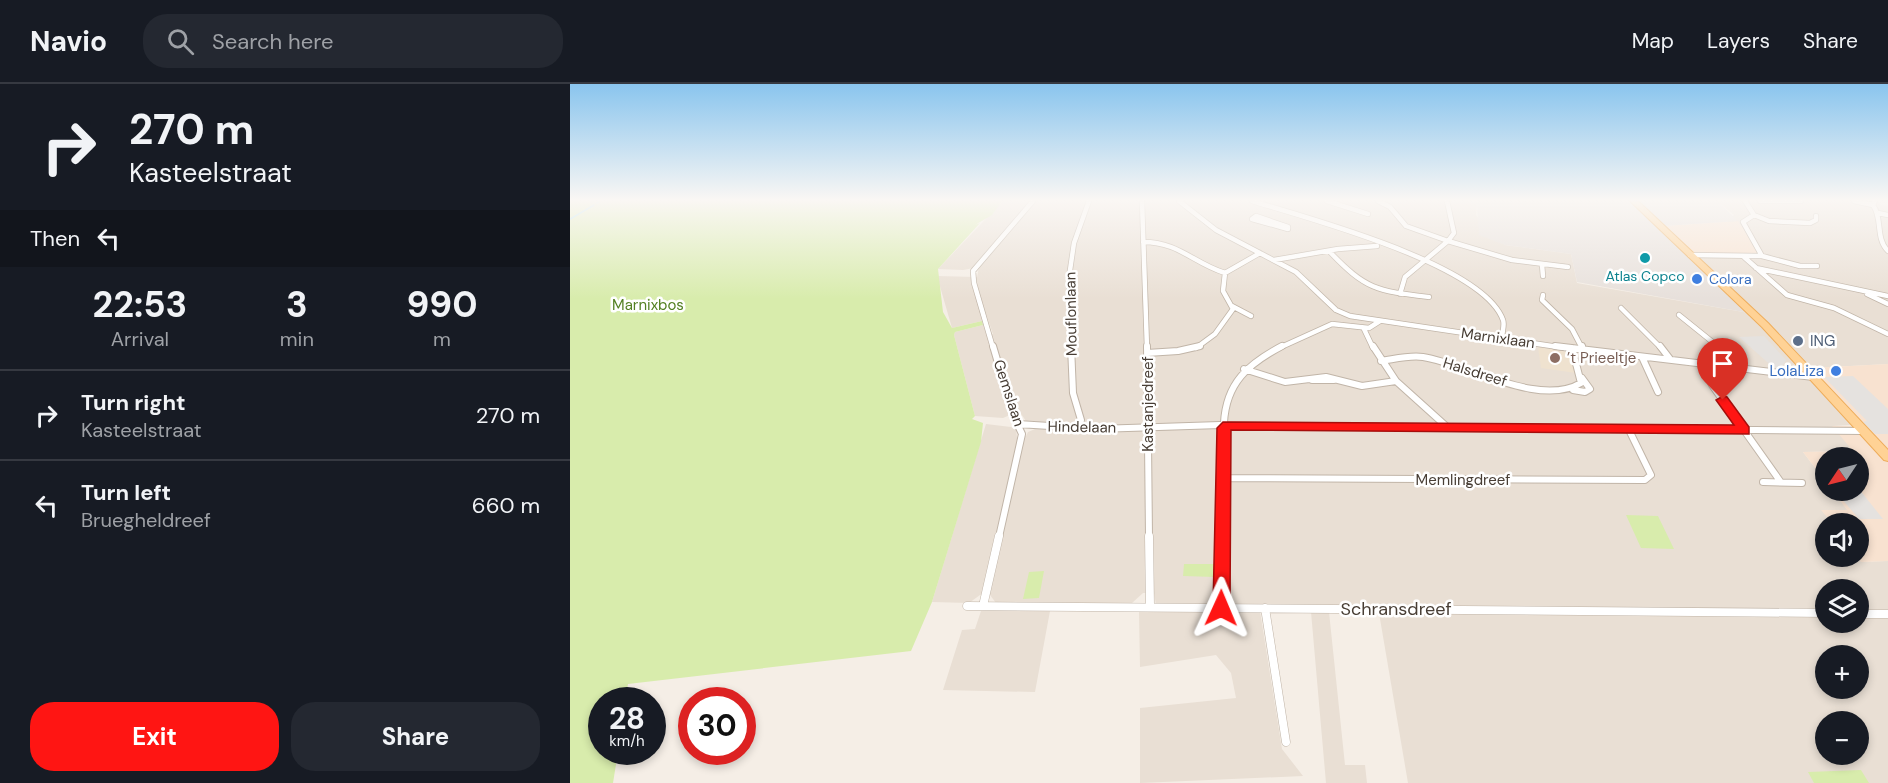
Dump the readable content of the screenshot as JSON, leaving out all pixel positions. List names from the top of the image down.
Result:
{
  "streets": {
    "street": [
      "Mouflonlaan",
      "Marnixlaan",
      "Halsdreef",
      "Gemslaan",
      "Kastanjedreef",
      "Hindelaan",
      "Memlingdreef",
      "Schransdreef"
    ]
  },
  "crossings": [
    ["Mouflonlaan", "Hindelaan"],
    ["Gemslaan", "Hindelaan"],
    ["Gemslaan", "Schransdreef"],
    ["Kastanjedreef", "Hindelaan"],
    ["Kastanjedreef", "Schransdreef"],
    ["Hindelaan", "Memlingdreef"]
  ],
  "parks": ["Marnixbos"],
  "places": [
    "Atlas Copco",
    "Colora",
    "ING",
    "’t Prieeltje",
    "LolaLiza"
  ],
  "north": "bottom left",
  "page": {
    "header": "Navio",
    "search": "Search here",
    "nav": ["Map", "Layers", "Share"],
    "turn": ["270 m", "Kasteelstraat"],
    "then": "Then",
    "eta": [
      "22:53",
      "Arrival",
      "3",
      "min",
      "990",
      "m"
    ],
    "list": [
      {
        "name": "Turn right",
        "note": "Kasteelstraat",
        "value": "270 m"
      },
      {
        "name": "Turn left",
        "note": "Bruegheldreef",
        "value": "660 m"
      }
    ],
    "map_buttons": ["+", "−"],
    "speed": "28 km/h",
    "limit": "30",
    "buttons": ["Exit", "Share"]
  }
}
